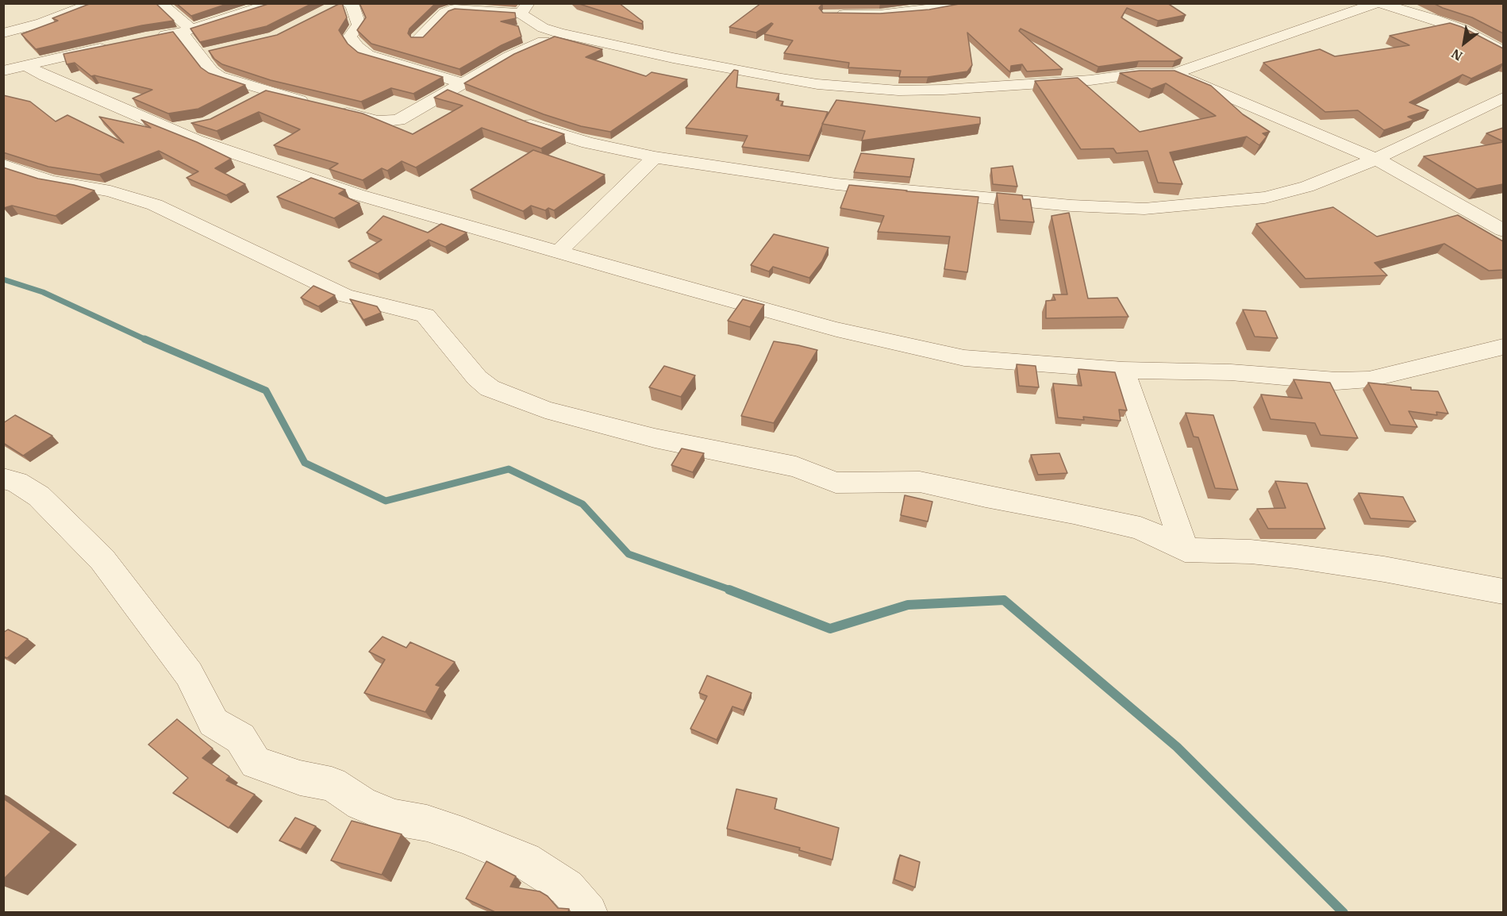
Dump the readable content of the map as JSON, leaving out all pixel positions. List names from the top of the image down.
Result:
{
  "north": "bottom left"
}
